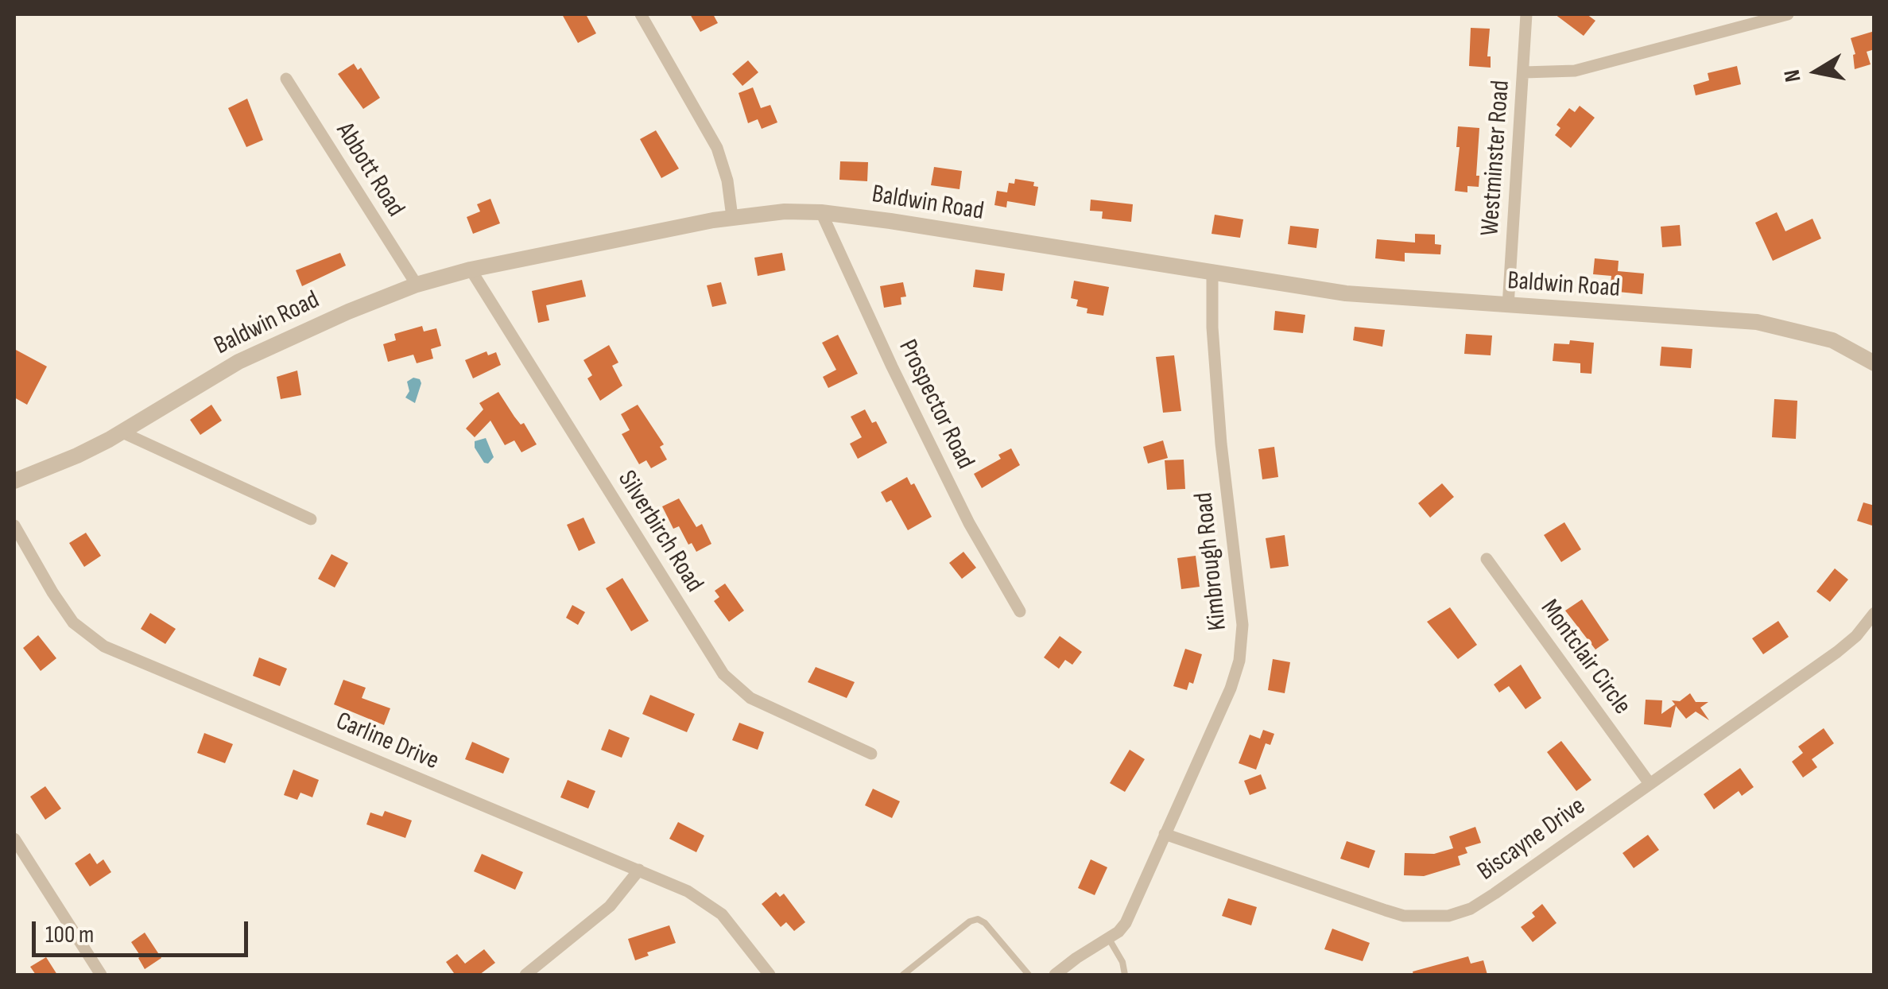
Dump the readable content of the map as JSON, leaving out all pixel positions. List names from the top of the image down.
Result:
{
  "streets": {
    "street": [
      "Westminster Road",
      "Abbott Road",
      "Baldwin Road",
      "Prospector Road",
      "Silverbirch Road",
      "Kimbrough Road",
      "Montclair Circle",
      "Carline Drive",
      "Biscayne Drive"
    ]
  },
  "crossings": [
    ["Westminster Road", "Baldwin Road"],
    ["Abbott Road", "Baldwin Road"],
    ["Baldwin Road", "Prospector Road"],
    ["Baldwin Road", "Silverbirch Road"],
    ["Baldwin Road", "Kimbrough Road"],
    ["Kimbrough Road", "Biscayne Drive"],
    ["Montclair Circle", "Biscayne Drive"]
  ],
  "scale_bar": "100 m",
  "north": "left"
}
